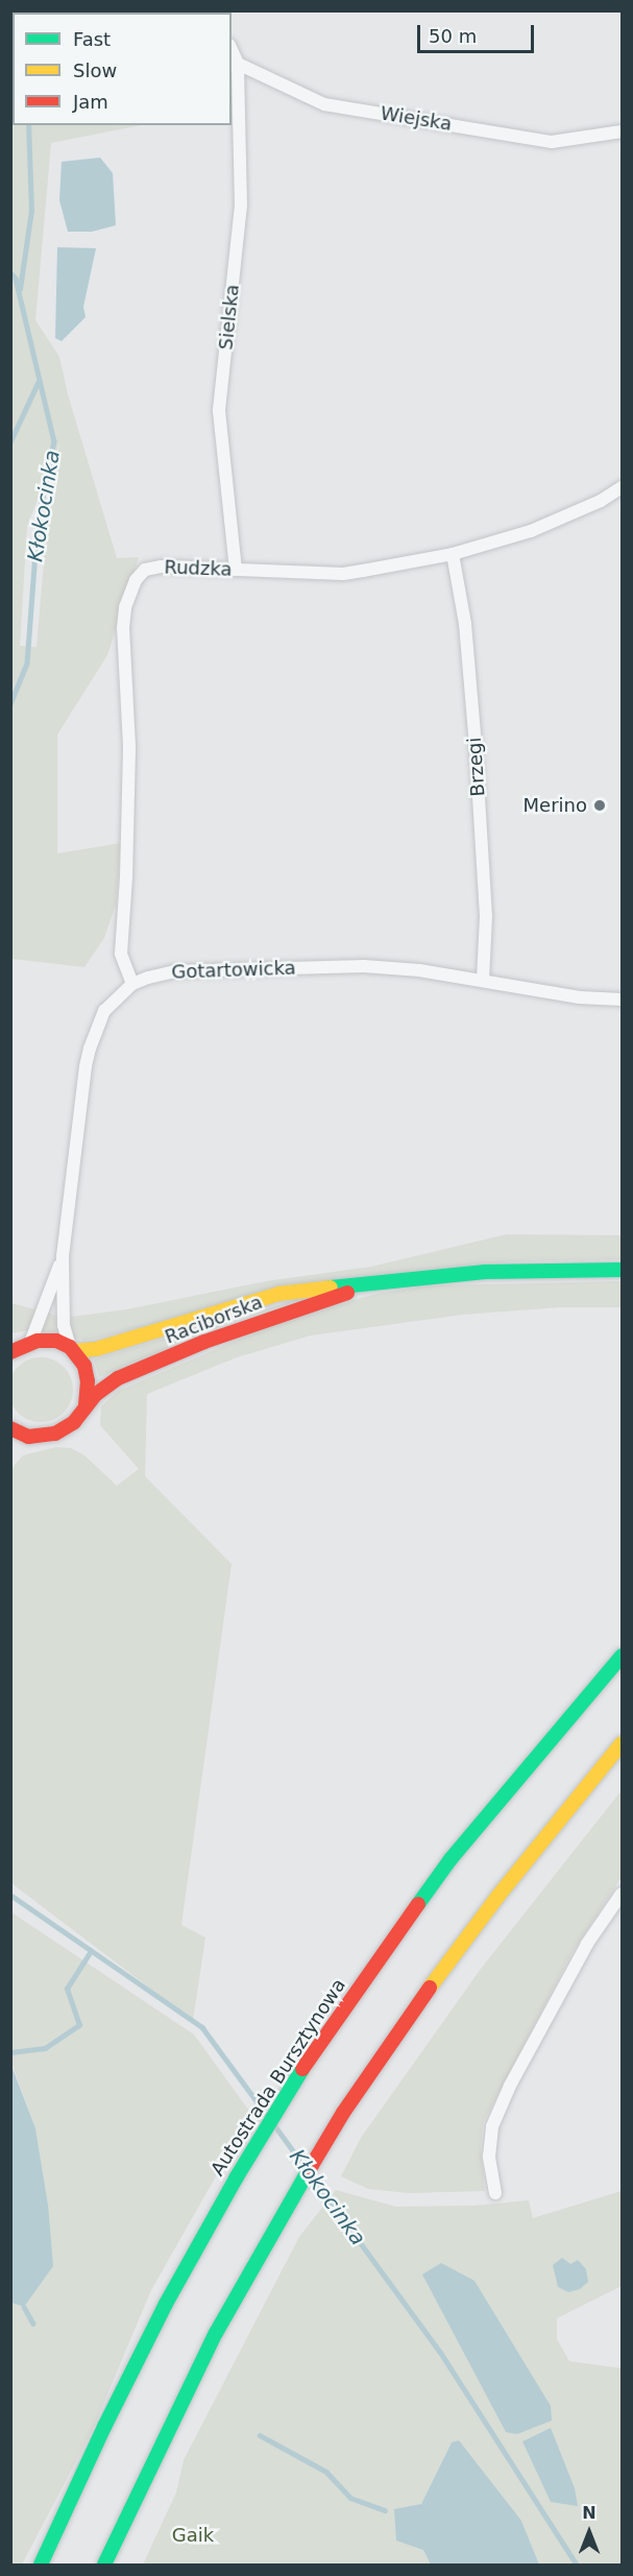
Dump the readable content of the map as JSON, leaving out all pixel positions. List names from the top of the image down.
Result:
{
  "streets": {
    "main road": ["Raciborska", "Autostrada Bursztynowa"],
    "street": [
      "Wiejska",
      "Sielska",
      "Rudzka",
      "Brzegi",
      "Gotartowicka"
    ]
  },
  "crossings": [
    ["Wiejska", "Sielska"],
    ["Sielska", "Rudzka"],
    ["Rudzka", "Brzegi"],
    ["Rudzka", "Gotartowicka"],
    ["Brzegi", "Gotartowicka"],
    ["Gotartowicka", "Raciborska"]
  ],
  "water": ["Kłokocinka"],
  "parks": ["Gaik"],
  "places": ["Merino"],
  "legend": ["Fast", "Slow", "Jam"],
  "scale_bar": "50 m",
  "north": "top"
}
